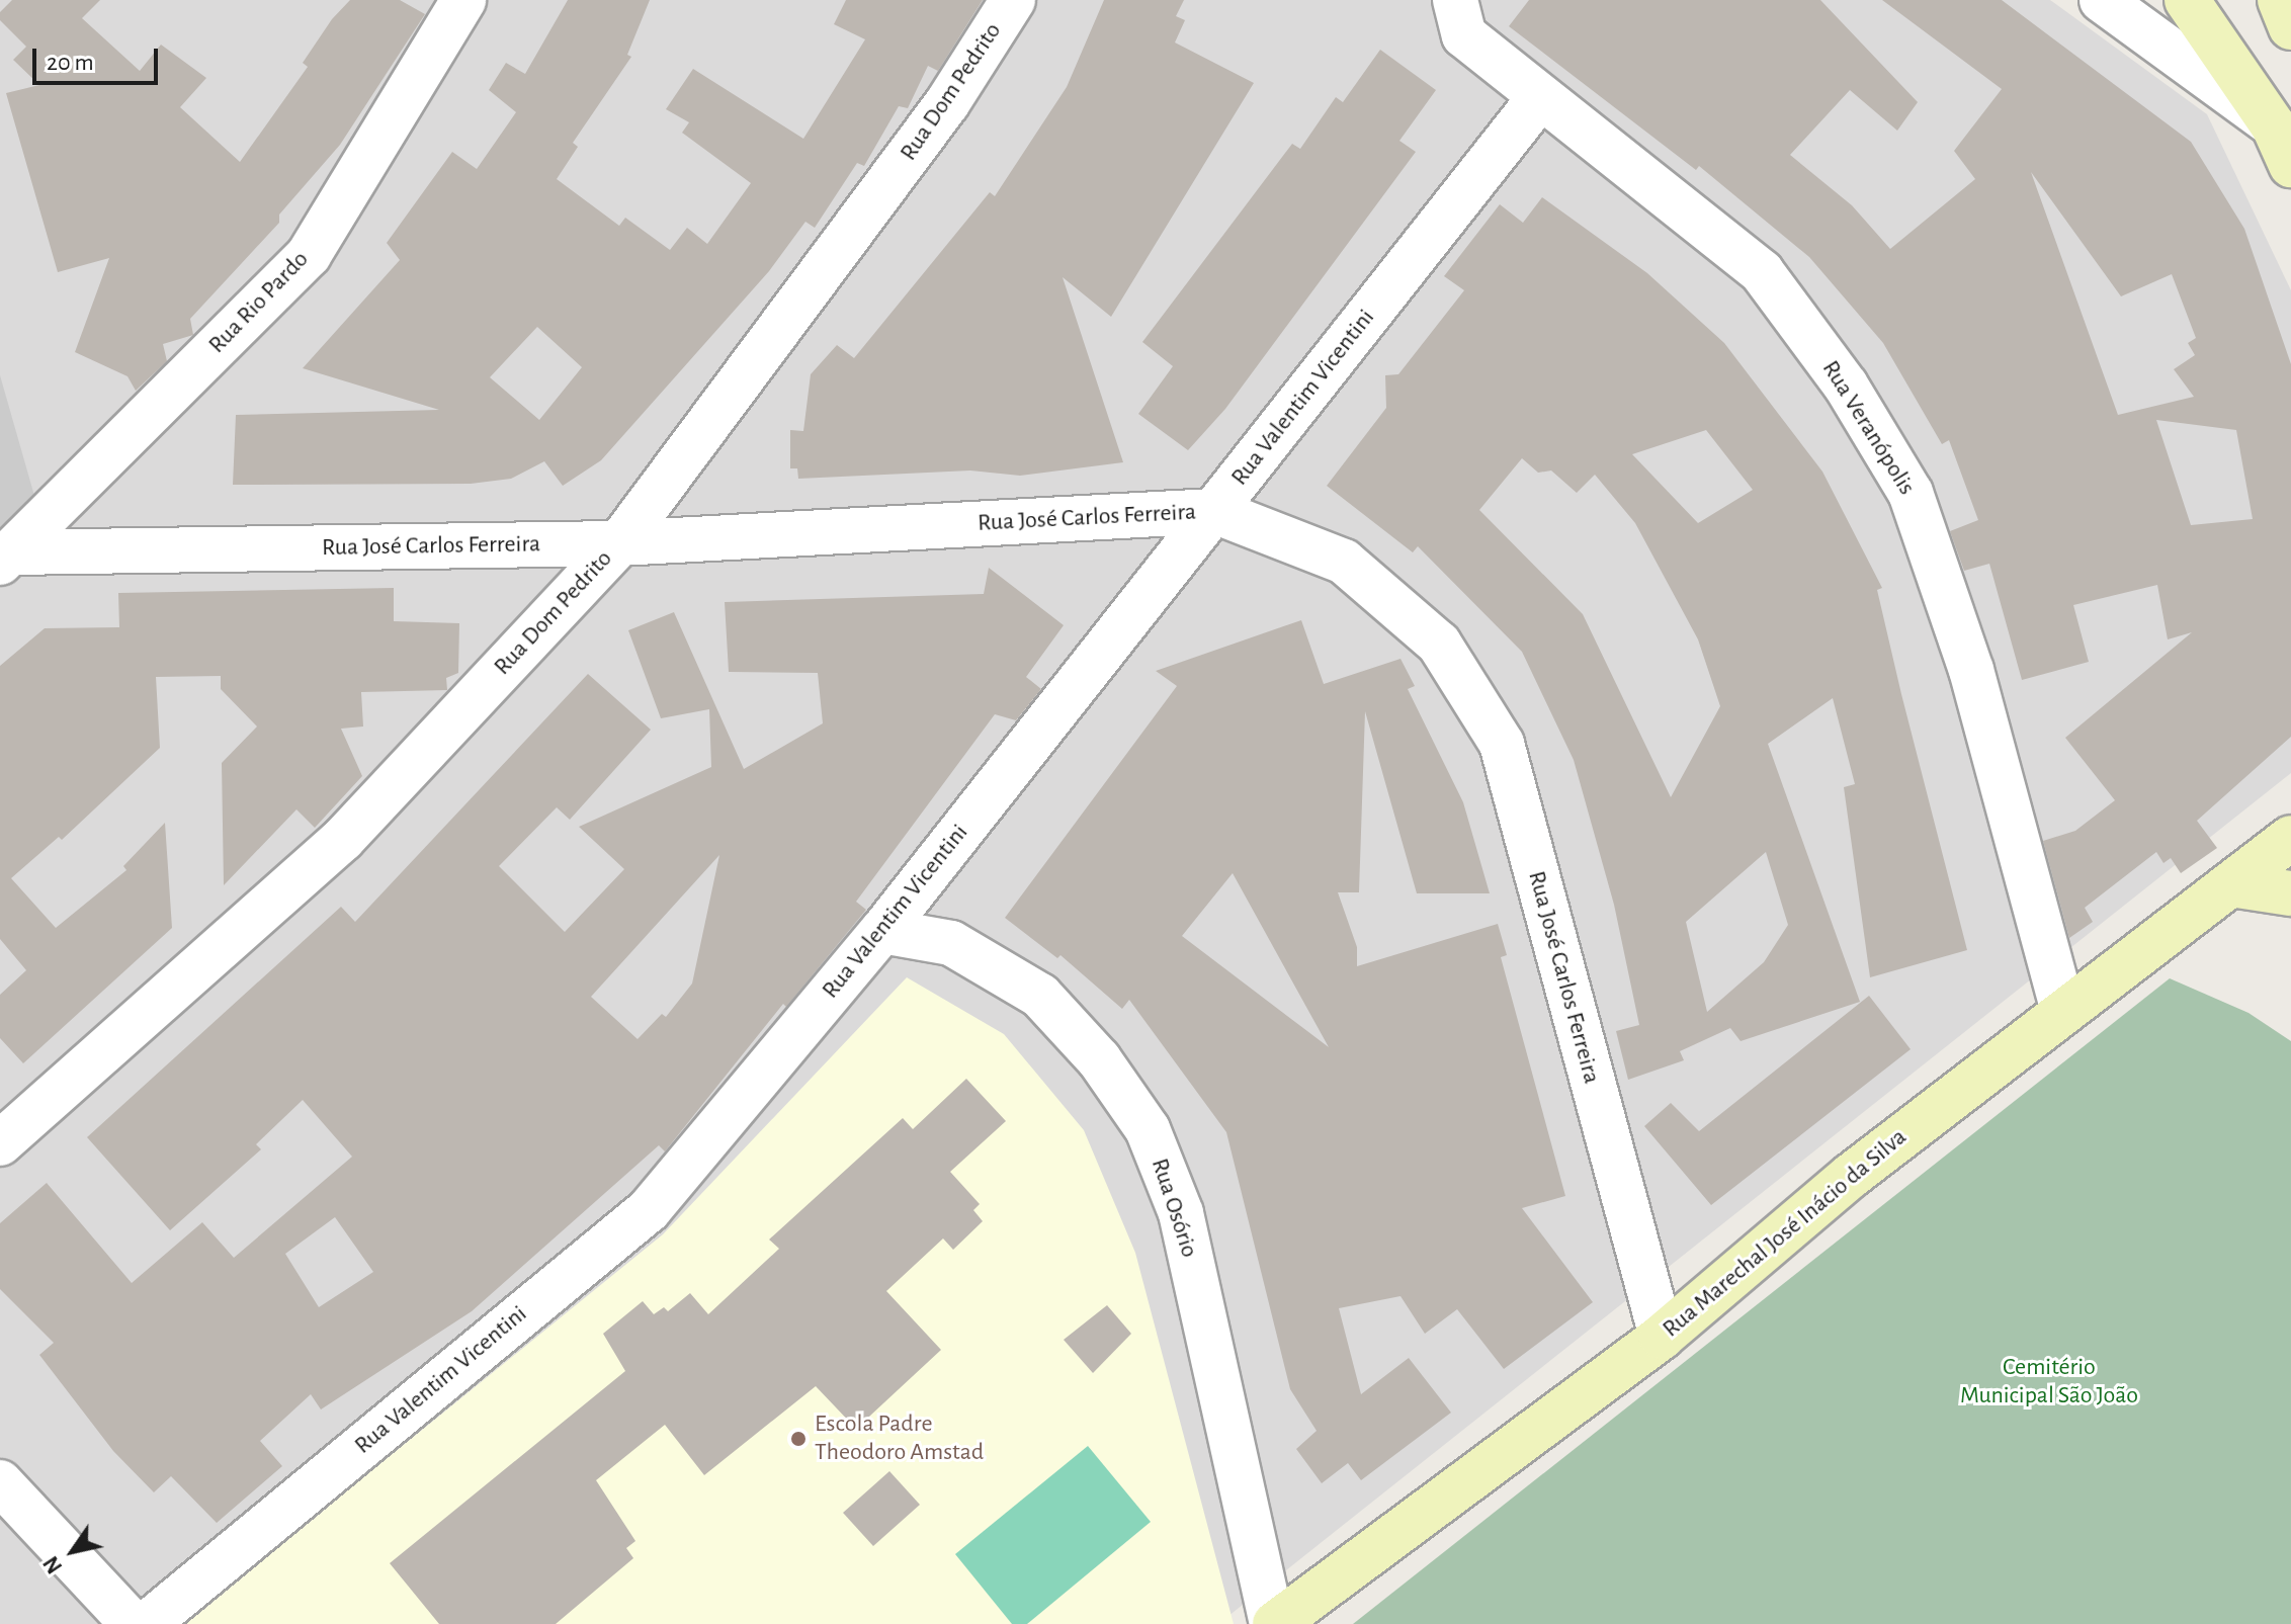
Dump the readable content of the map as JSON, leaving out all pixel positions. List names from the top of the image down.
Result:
{
  "streets": {
    "main road": ["Rua Marechal José Inácio da Silva"],
    "street": [
      "Rua Dom Pedrito",
      "Rua Rio Pardo",
      "Rua Valentim Vicentini",
      "Rua Veranópolis",
      "Rua José Carlos Ferreira",
      "Rua Osório"
    ]
  },
  "crossings": [
    ["Rua Dom Pedrito", "Rua José Carlos Ferreira"],
    ["Rua Rio Pardo", "Rua José Carlos Ferreira"],
    ["Rua Valentim Vicentini", "Rua Veranópolis"],
    ["Rua Valentim Vicentini", "Rua José Carlos Ferreira"],
    ["Rua Valentim Vicentini", "Rua Osório"],
    ["Rua Veranópolis", "Rua Marechal José Inácio da Silva"],
    ["Rua José Carlos Ferreira", "Rua Marechal José Inácio da Silva"],
    ["Rua Osório", "Rua Marechal José Inácio da Silva"]
  ],
  "parks": ["Cemitério Municipal São João"],
  "places": ["Escola Padre Theodoro Amstad"],
  "scale_bar": "20 m",
  "north": "bottom left"
}
